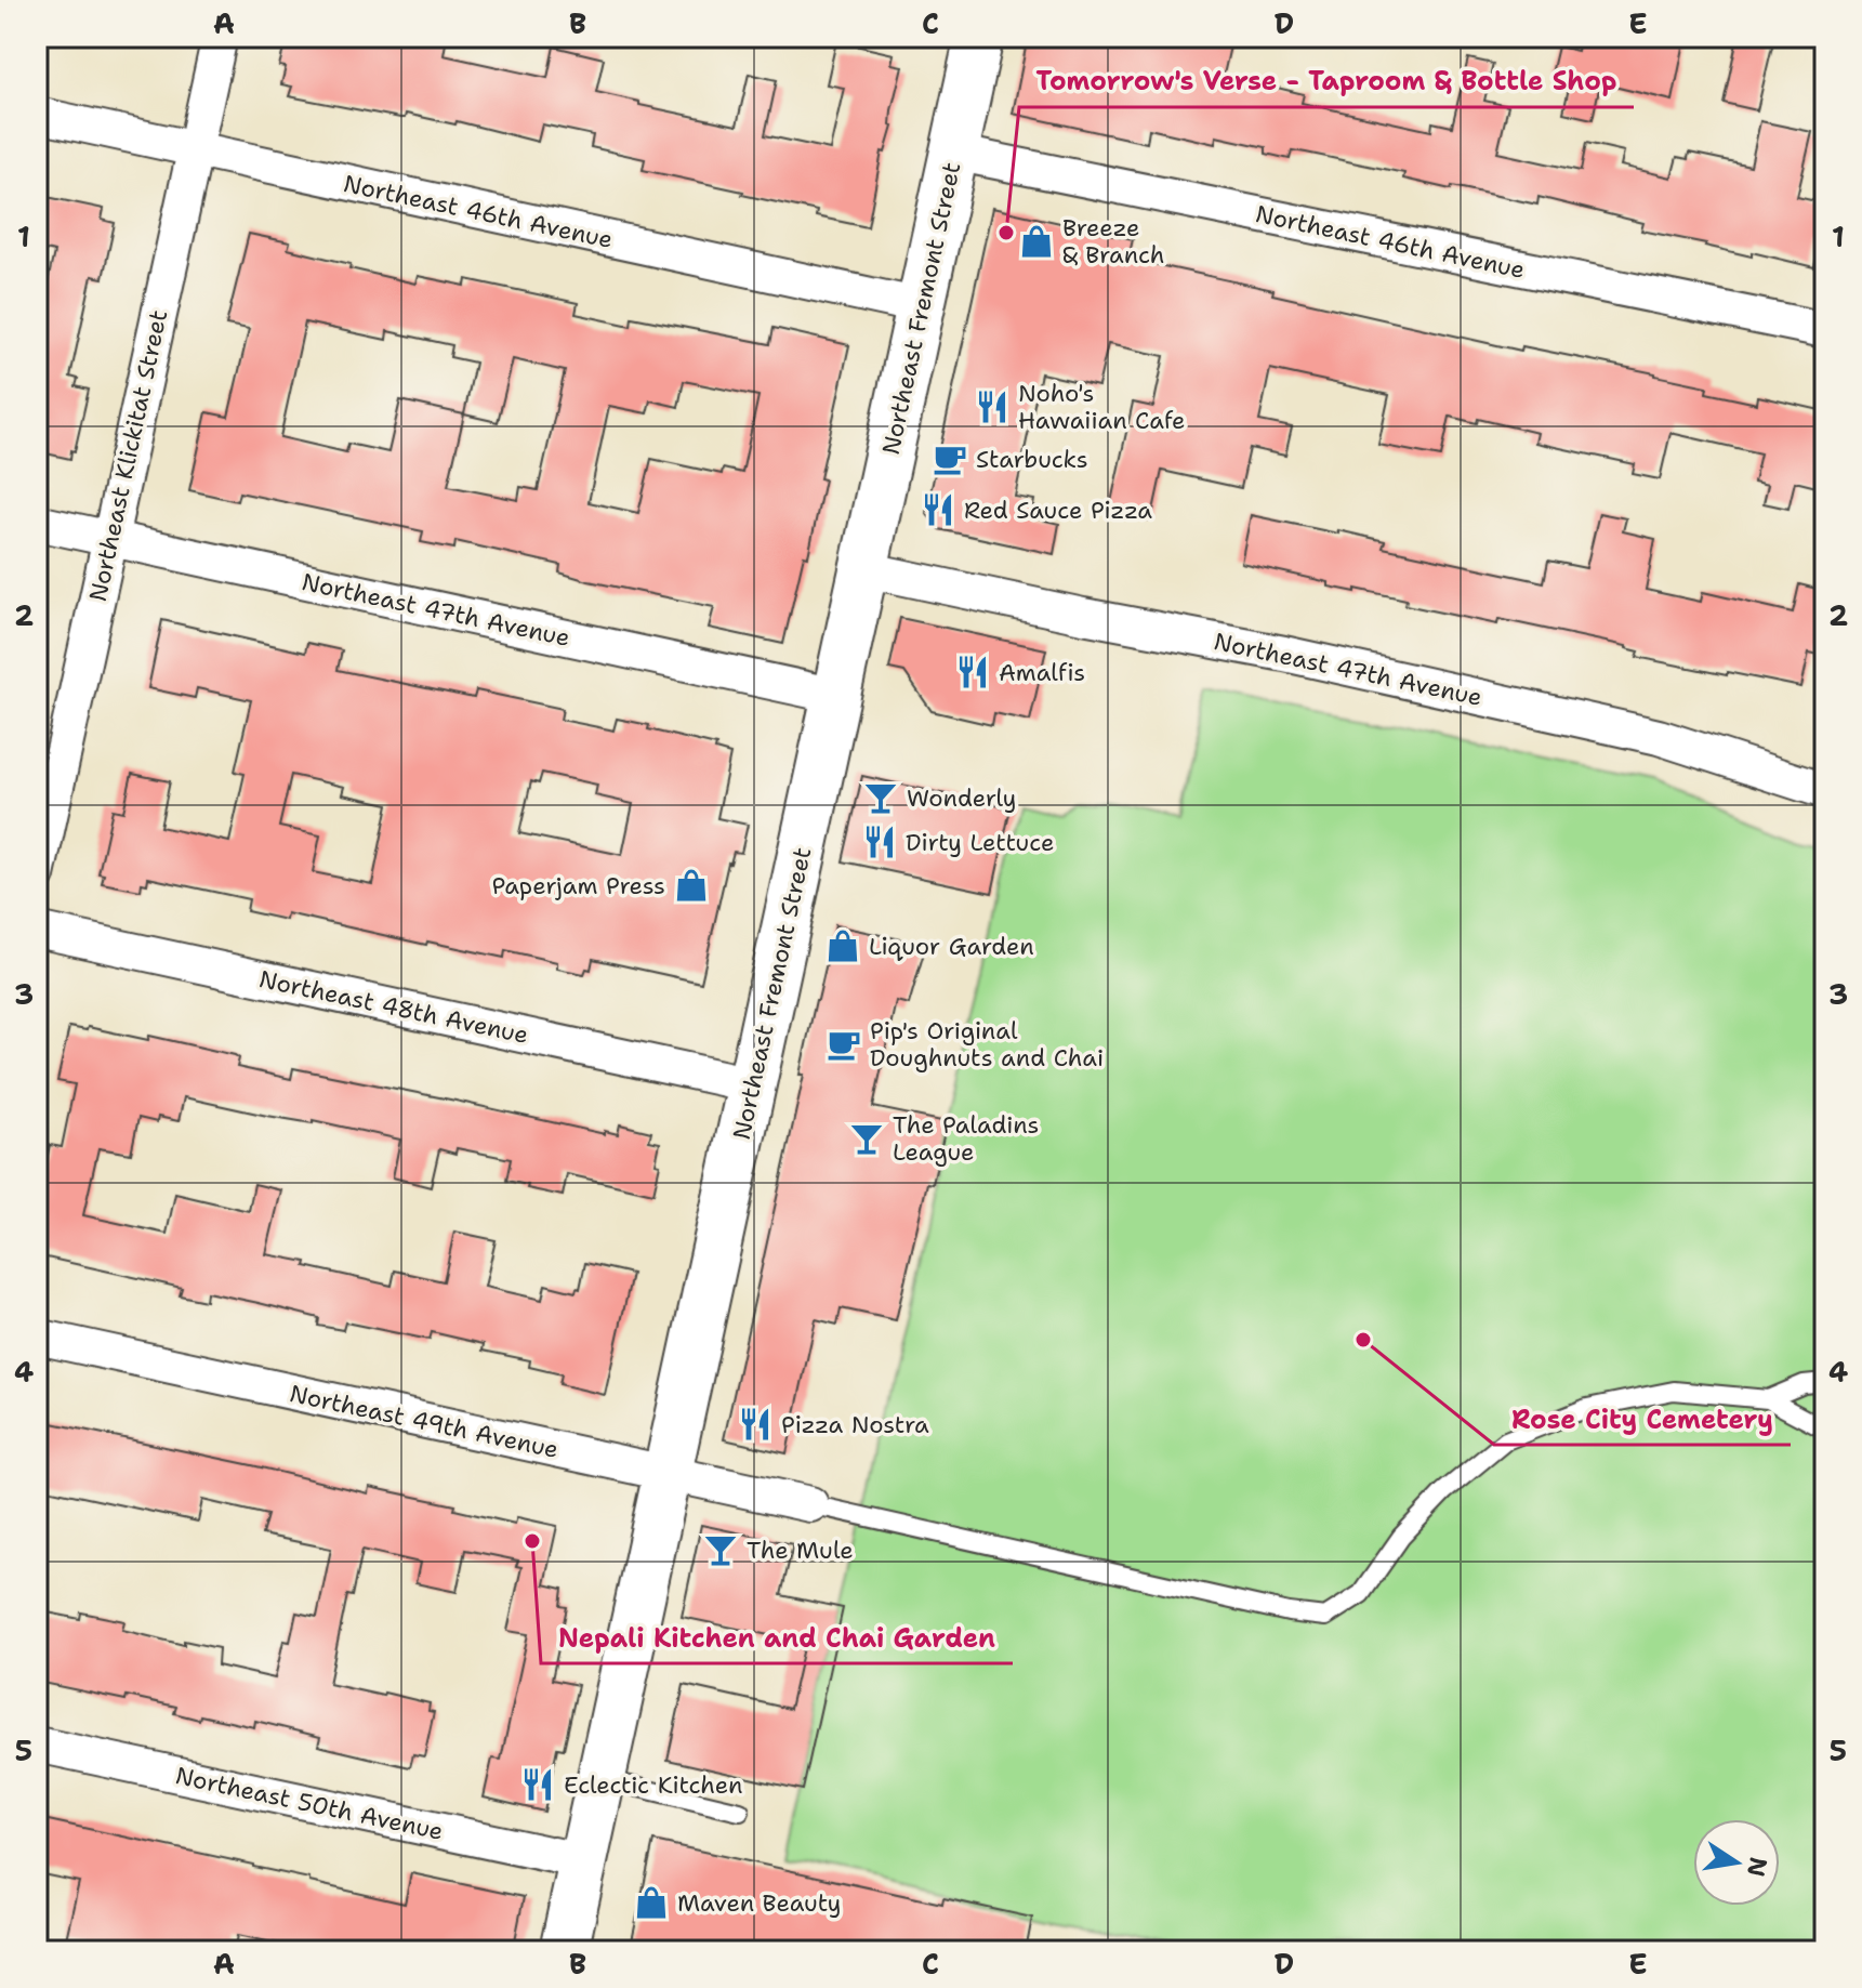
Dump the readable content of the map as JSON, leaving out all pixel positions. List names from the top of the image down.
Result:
{
  "streets": {
    "main road": ["Northeast Fremont Street"],
    "street": [
      "Northeast 46th Avenue",
      "Northeast Klickitat Street",
      "Northeast 47th Avenue",
      "Northeast 48th Avenue",
      "Northeast 49th Avenue",
      "Northeast 50th Avenue"
    ]
  },
  "crossings": [
    ["Northeast 46th Avenue", "Northeast Fremont Street"],
    ["Northeast 46th Avenue", "Northeast Klickitat Street"],
    ["Northeast Fremont Street", "Northeast 47th Avenue"],
    ["Northeast Fremont Street", "Northeast 48th Avenue"],
    ["Northeast Fremont Street", "Northeast 49th Avenue"],
    ["Northeast Fremont Street", "Northeast 50th Avenue"],
    ["Northeast Klickitat Street", "Northeast 47th Avenue"]
  ],
  "places": {
    "other": ["Tomorrow's Verse - Taproom & Bottle Shop", "Rose City Cemetery", "Nepali Kitchen and Chai Garden"],
    "shop": [
      "Breeze & Branch",
      "Paperjam Press",
      "Liquor Garden",
      "Maven Beauty"
    ],
    "restaurant": [
      "Noho's Hawaiian Cafe",
      "Red Sauce Pizza",
      "Amalfis",
      "Dirty Lettuce",
      "Pizza Nostra",
      "Eclectic Kitchen"
    ],
    "cafe": ["Starbucks", "Pip's Original Doughnuts and Chai"],
    "bar": ["Wonderly", "The Paladins League", "The Mule"]
  },
  "north": "right",
  "grid": {
    "columns": [
      "A",
      "B",
      "C",
      "D",
      "E"
    ],
    "rows": [
      "1",
      "2",
      "3",
      "4",
      "5"
    ]
  }
}
